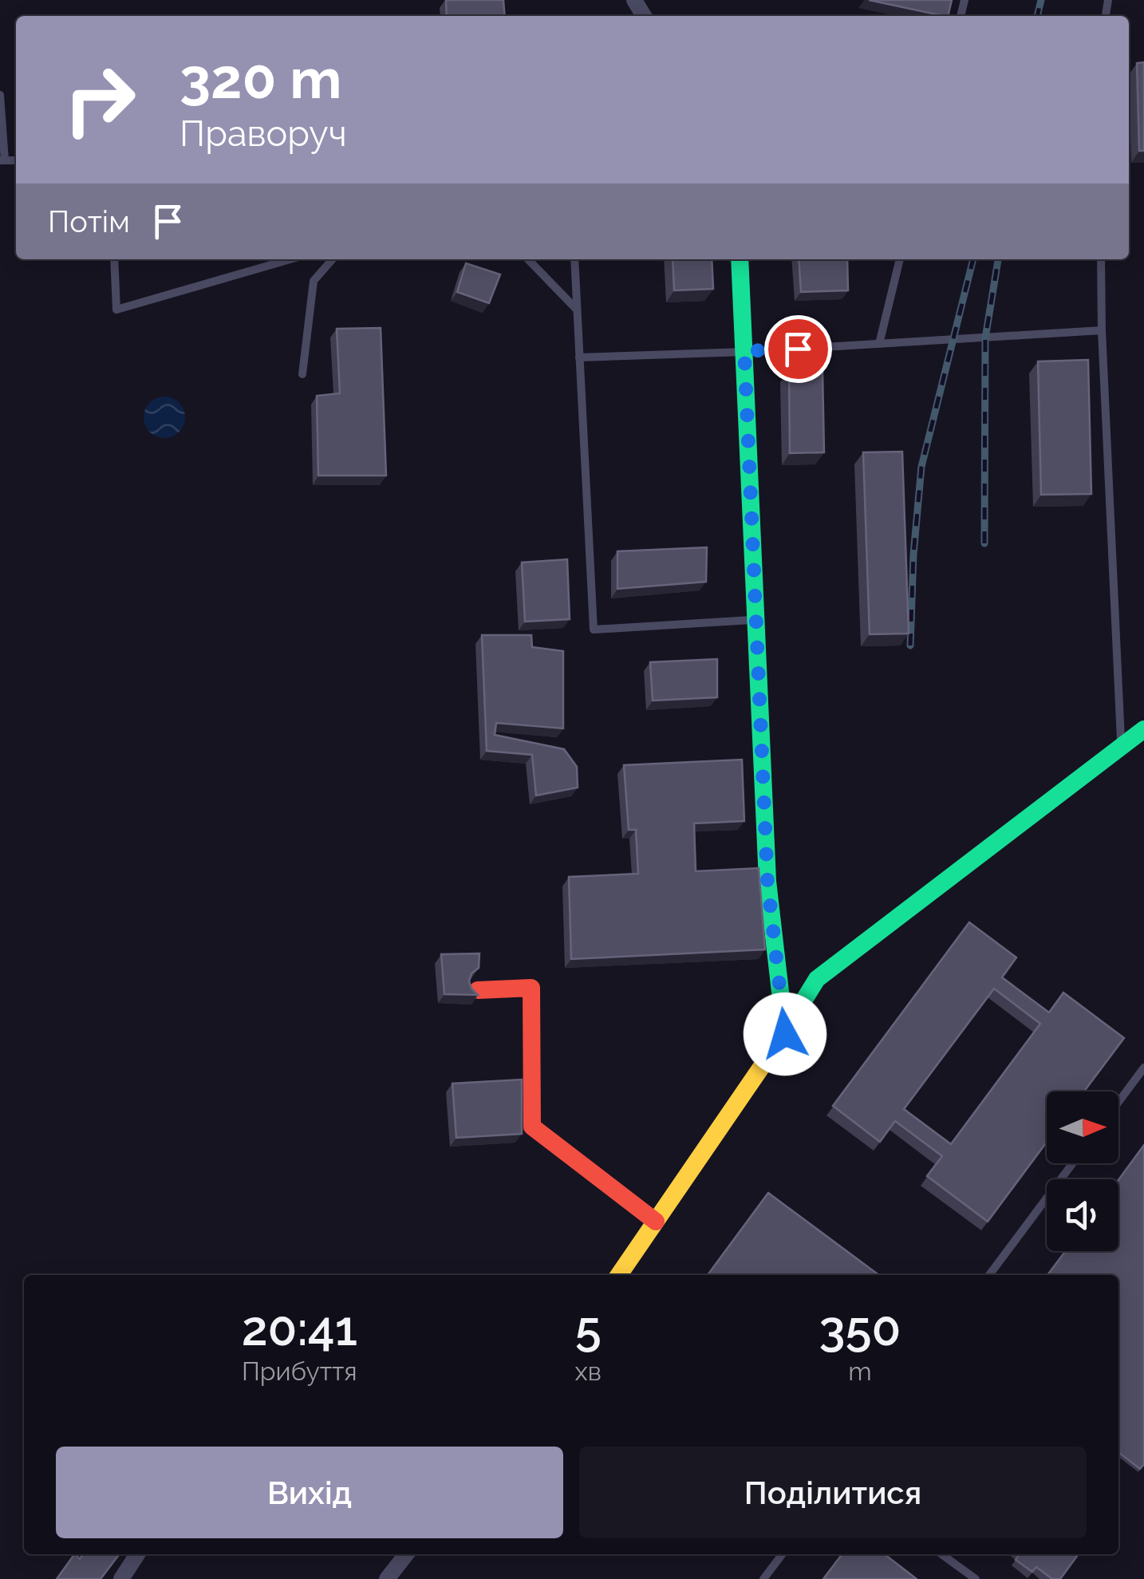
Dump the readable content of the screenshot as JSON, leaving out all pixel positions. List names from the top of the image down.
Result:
{
  "north": "right",
  "page": {
    "turn": ["320 m", "Праворуч"],
    "then": "Потім",
    "eta": [
      "20:41",
      "Прибуття",
      "5",
      "хв",
      "350",
      "m"
    ],
    "buttons": ["Вихід", "Поділитися"]
  }
}
